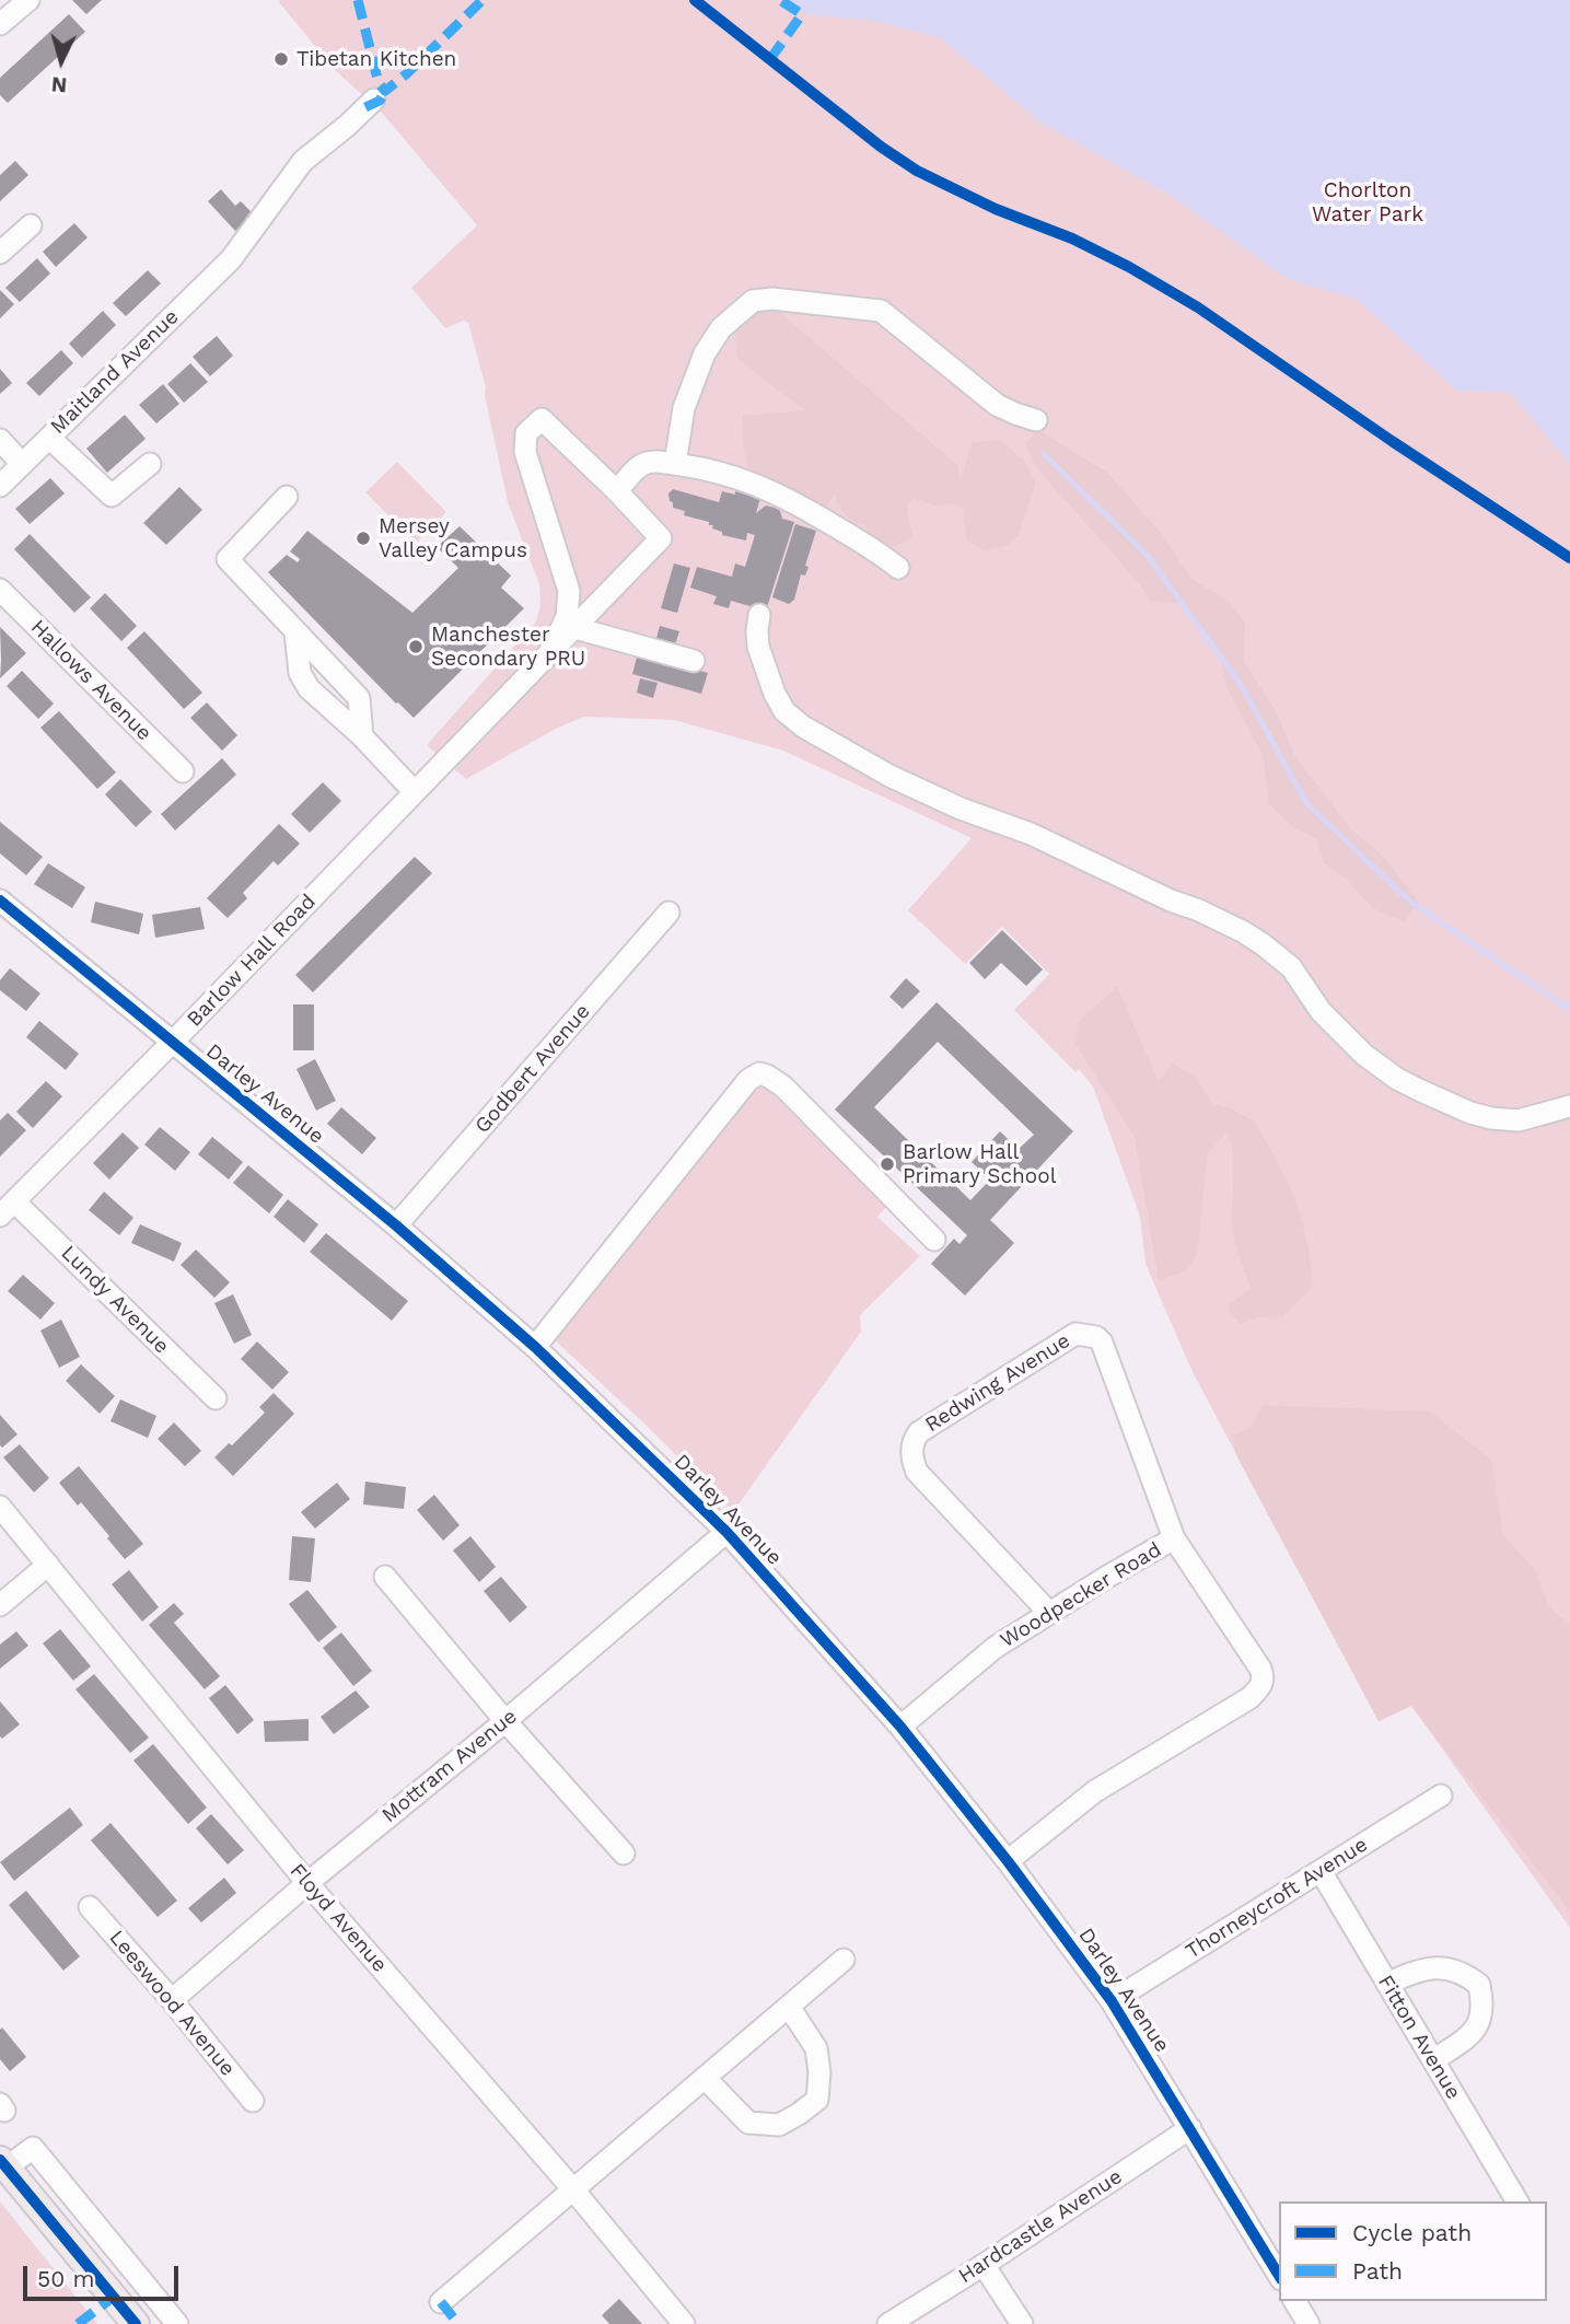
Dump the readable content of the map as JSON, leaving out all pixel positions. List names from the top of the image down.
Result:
{
  "streets": {
    "street": [
      "Maitland Avenue",
      "Hallows Avenue",
      "Barlow Hall Road",
      "Godbert Avenue",
      "Darley Avenue",
      "Lundy Avenue",
      "Redwing Avenue",
      "Woodpecker Road",
      "Mottram Avenue",
      "Thorneycroft Avenue",
      "Floyd Avenue",
      "Leeswood Avenue",
      "Fitton Avenue",
      "Hardcastle Avenue"
    ]
  },
  "crossings": [
    ["Barlow Hall Road", "Darley Avenue"],
    ["Barlow Hall Road", "Lundy Avenue"],
    ["Godbert Avenue", "Darley Avenue"],
    ["Darley Avenue", "Woodpecker Road"],
    ["Darley Avenue", "Mottram Avenue"],
    ["Darley Avenue", "Thorneycroft Avenue"],
    ["Darley Avenue", "Hardcastle Avenue"],
    ["Redwing Avenue", "Woodpecker Road"],
    ["Mottram Avenue", "Floyd Avenue"],
    ["Mottram Avenue", "Leeswood Avenue"],
    ["Thorneycroft Avenue", "Fitton Avenue"]
  ],
  "parks": ["Chorlton Water Park"],
  "places": [
    "Tibetan Kitchen",
    "Mersey Valley Campus",
    "Manchester Secondary PRU",
    "Barlow Hall Primary School"
  ],
  "legend": ["Cycle path", "Path"],
  "scale_bar": "50 m",
  "north": "bottom"
}
